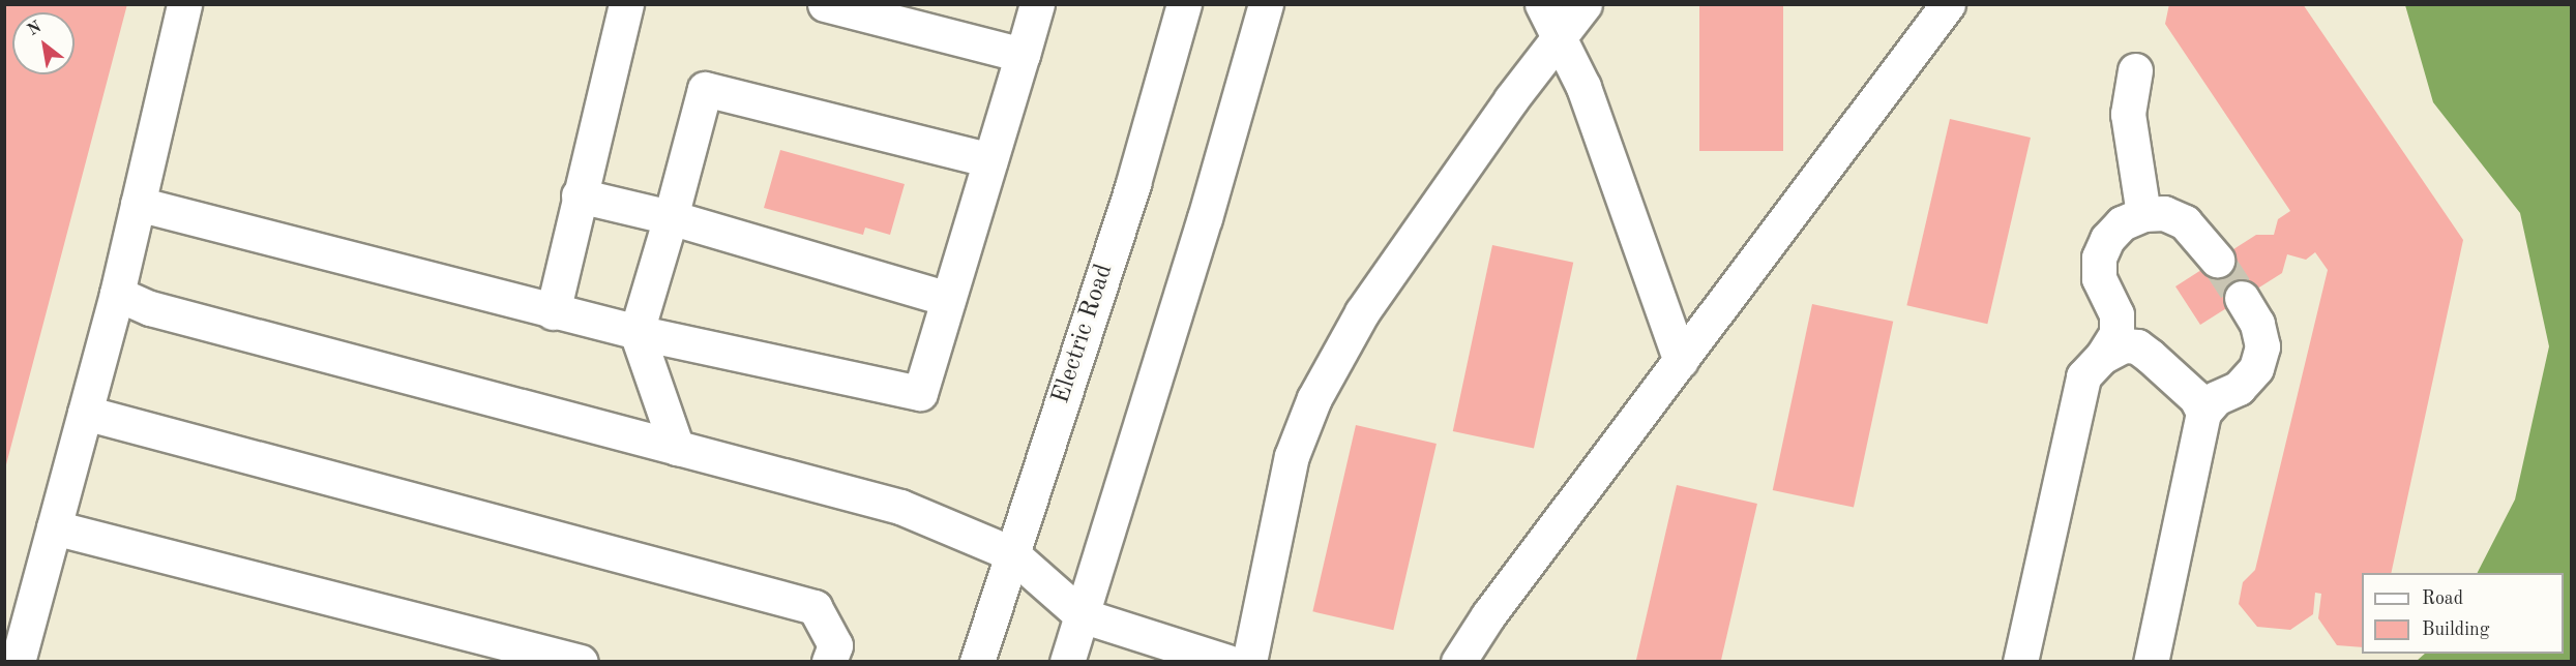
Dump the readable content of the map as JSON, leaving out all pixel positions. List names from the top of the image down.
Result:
{
  "streets": {
    "main road": ["Electric Road"]
  },
  "legend": ["Road", "Building"],
  "north": "top left"
}
